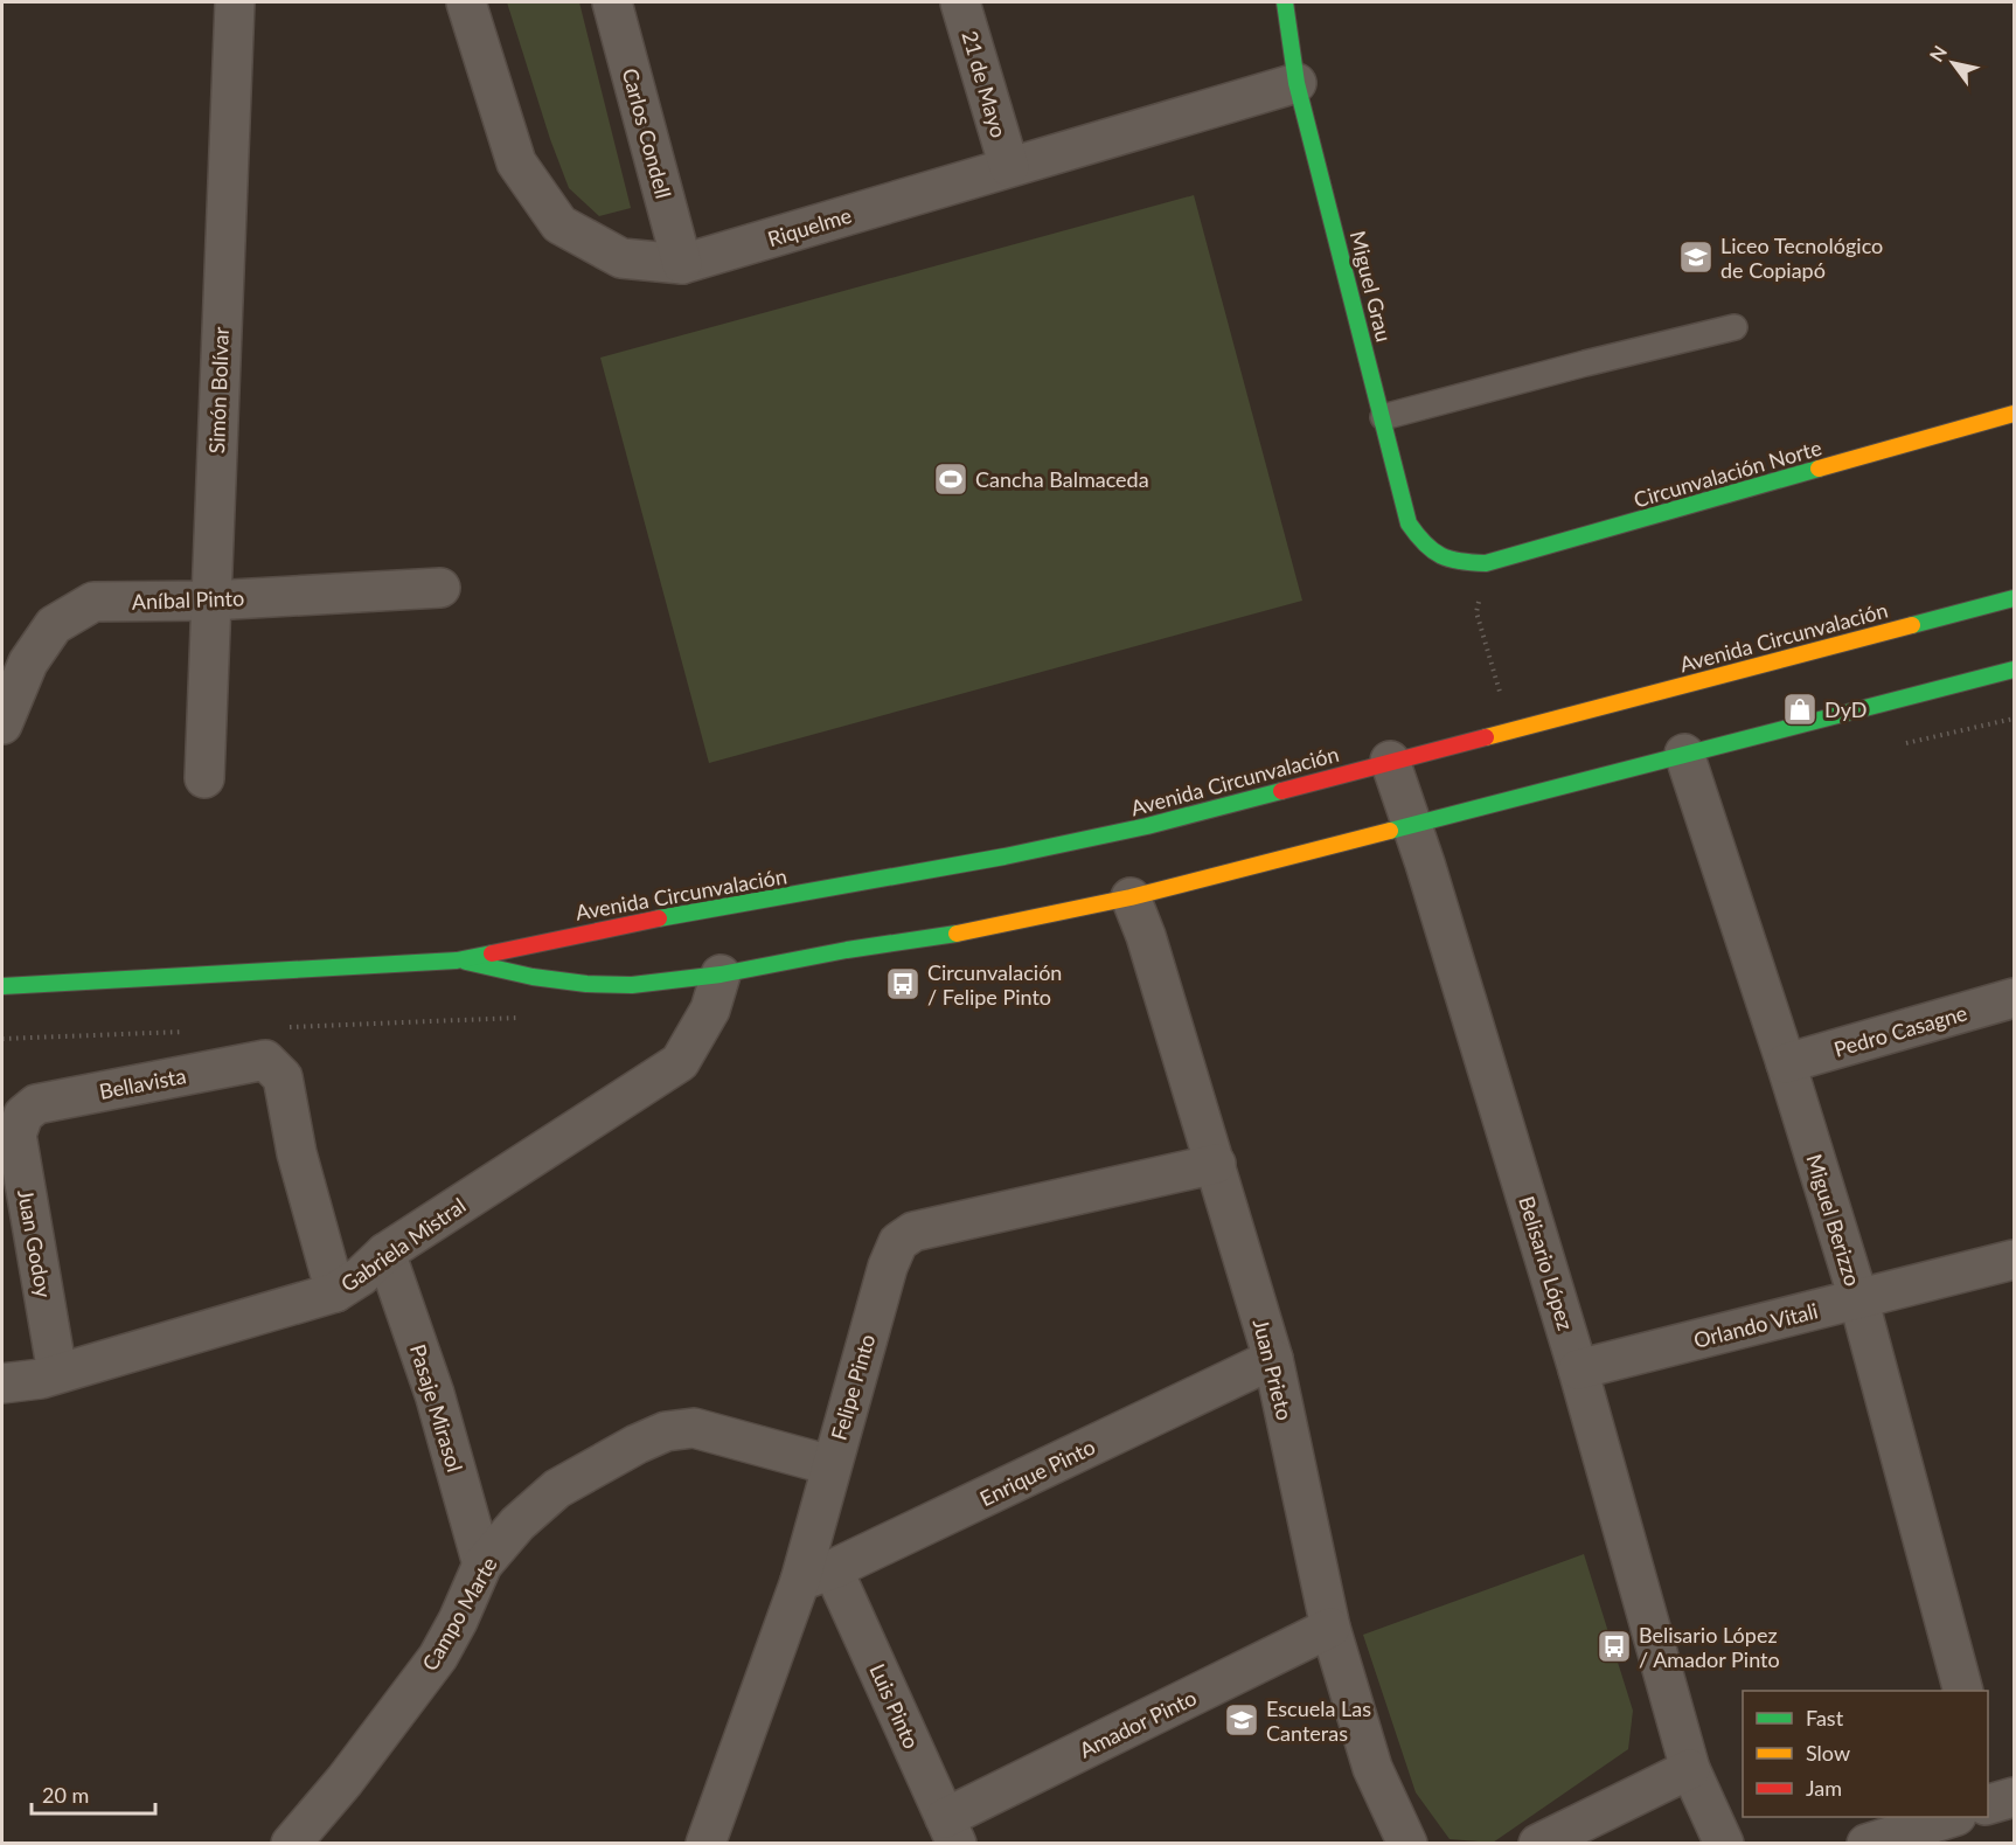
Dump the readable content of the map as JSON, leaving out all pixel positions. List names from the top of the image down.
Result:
{
  "streets": {
    "main road": ["Miguel Grau", "Circunvalación Norte", "Avenida Circunvalación"],
    "street": [
      "21 de Mayo",
      "Carlos Condell",
      "Riquelme",
      "Simón Bolívar",
      "Aníbal Pinto",
      "Pedro Casagne",
      "Bellavista",
      "Miguel Berizzo",
      "Juan Godoy",
      "Gabriela Mistral",
      "Belisario López",
      "Orlando Vitali",
      "Juan Prieto",
      "Felipe Pinto",
      "Pasaje Mirasol",
      "Enrique Pinto",
      "Campo Marte",
      "Luis Pinto",
      "Amador Pinto"
    ]
  },
  "crossings": [
    ["21 de Mayo", "Riquelme"],
    ["Carlos Condell", "Riquelme"],
    ["Riquelme", "Miguel Grau"],
    ["Miguel Grau", "Circunvalación Norte"],
    ["Simón Bolívar", "Aníbal Pinto"],
    ["Avenida Circunvalación", "Miguel Berizzo"],
    ["Avenida Circunvalación", "Gabriela Mistral"],
    ["Avenida Circunvalación", "Belisario López"],
    ["Avenida Circunvalación", "Juan Prieto"],
    ["Pedro Casagne", "Miguel Berizzo"],
    ["Bellavista", "Juan Godoy"],
    ["Bellavista", "Gabriela Mistral"],
    ["Miguel Berizzo", "Orlando Vitali"],
    ["Juan Godoy", "Gabriela Mistral"],
    ["Gabriela Mistral", "Pasaje Mirasol"],
    ["Belisario López", "Orlando Vitali"],
    ["Juan Prieto", "Felipe Pinto"],
    ["Juan Prieto", "Enrique Pinto"],
    ["Juan Prieto", "Amador Pinto"],
    ["Felipe Pinto", "Enrique Pinto"],
    ["Felipe Pinto", "Campo Marte"],
    ["Felipe Pinto", "Luis Pinto"],
    ["Pasaje Mirasol", "Campo Marte"],
    ["Enrique Pinto", "Luis Pinto"],
    ["Luis Pinto", "Amador Pinto"]
  ],
  "places": {
    "school or university": ["Liceo Tecnológico de Copiapó", "Escuela Las Canteras"],
    "sports": ["Cancha Balmaceda"],
    "shop": ["DyD"],
    "bus stop": ["Circunvalación / Felipe Pinto", "Belisario López / Amador Pinto"]
  },
  "legend": ["Fast", "Slow", "Jam"],
  "scale_bar": "20 m",
  "north": "top left"
}
